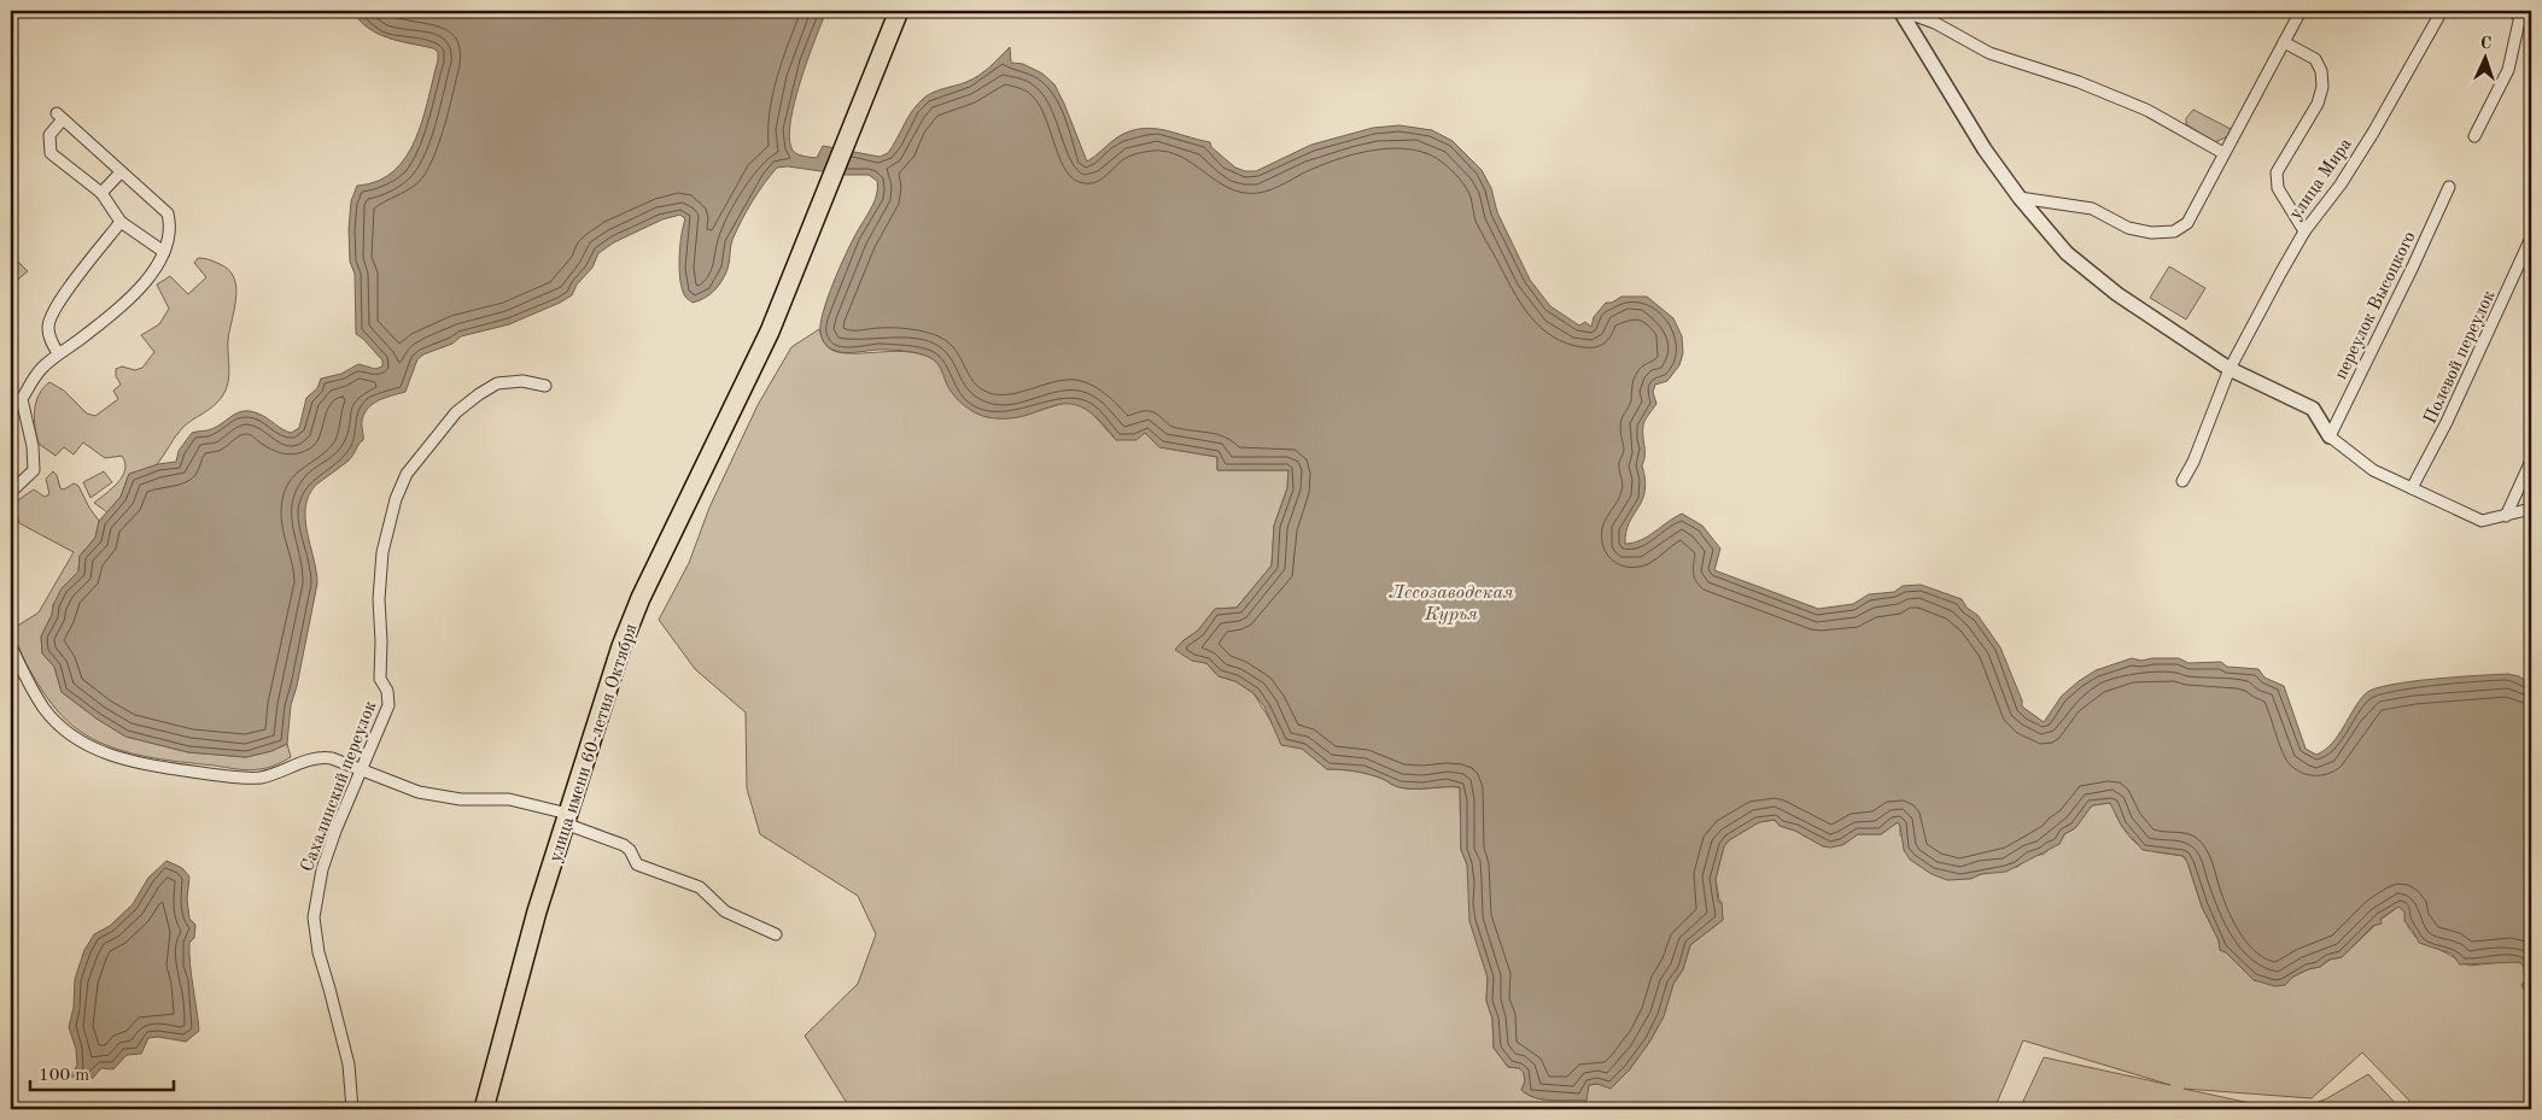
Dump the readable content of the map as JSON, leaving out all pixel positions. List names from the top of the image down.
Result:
{
  "streets": {
    "main road": ["улица имени 60-летия Октября"],
    "street": [
      "улица Мира",
      "переулок Высоцкого",
      "Полевой переулок",
      "Сахалинский переулок"
    ]
  },
  "water": ["Лесозаводская Курья"],
  "scale_bar": "100 m",
  "north": "top"
}
